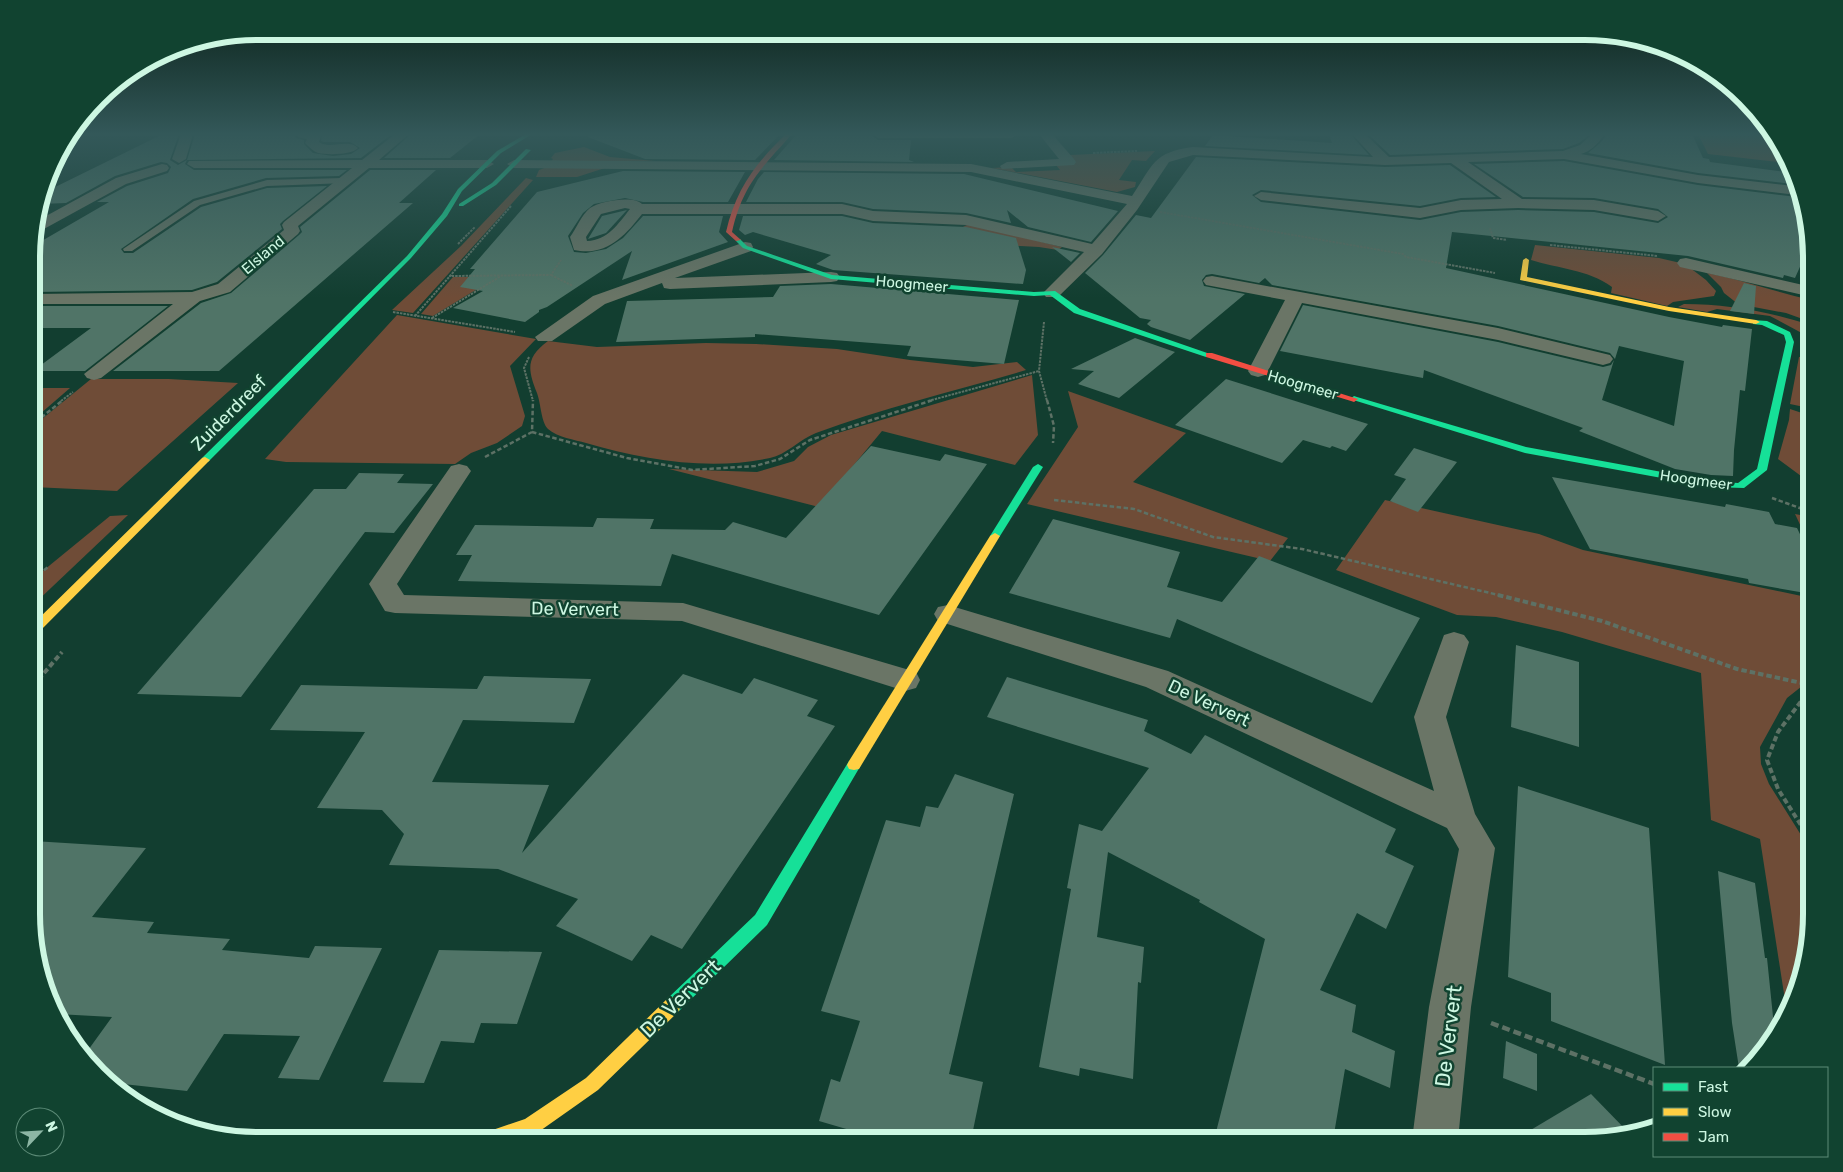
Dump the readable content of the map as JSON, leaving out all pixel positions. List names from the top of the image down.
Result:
{
  "streets": {
    "street": [
      "Elsland",
      "Hoogmeer",
      "Zuiderdreef",
      "De Ververt"
    ]
  },
  "legend": ["Fast", "Slow", "Jam"],
  "north": "top right"
}
